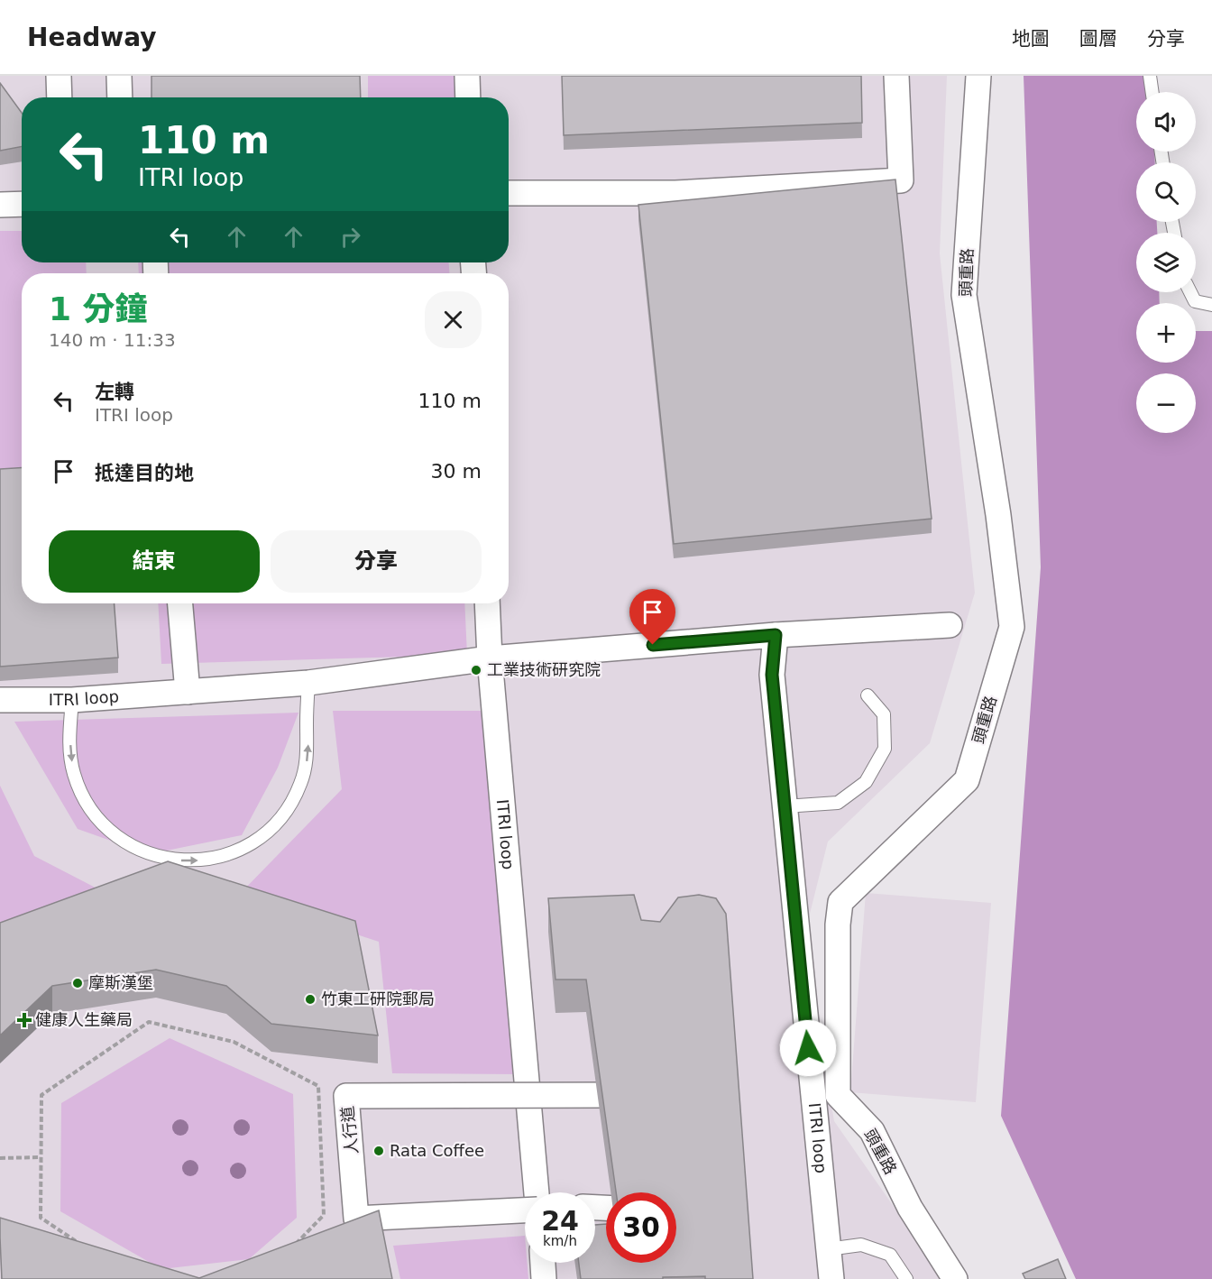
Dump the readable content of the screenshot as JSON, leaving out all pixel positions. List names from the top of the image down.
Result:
{
  "streets": {
    "street": ["頭重路", "ITRI loop", "人行道"]
  },
  "places": {
    "other": [
      "工業技術研究院",
      "摩斯漢堡",
      "竹東工研院郵局",
      "Rata Coffee"
    ],
    "health": ["健康人生藥局"]
  },
  "page": {
    "header": "Headway",
    "nav": ["地圖", "圖層", "分享"],
    "map_buttons": ["+", "−"],
    "turn": ["110 m", "ITRI loop"],
    "heading": ["1 分鐘", "140 m · 11:33"],
    "list": [
      {
        "name": "左轉",
        "note": "ITRI loop",
        "value": "110 m"
      },
      {
        "name": "抵達目的地",
        "value": "30 m"
      }
    ],
    "buttons": ["結束", "分享"],
    "speed": "24 km/h",
    "limit": "30"
  }
}
